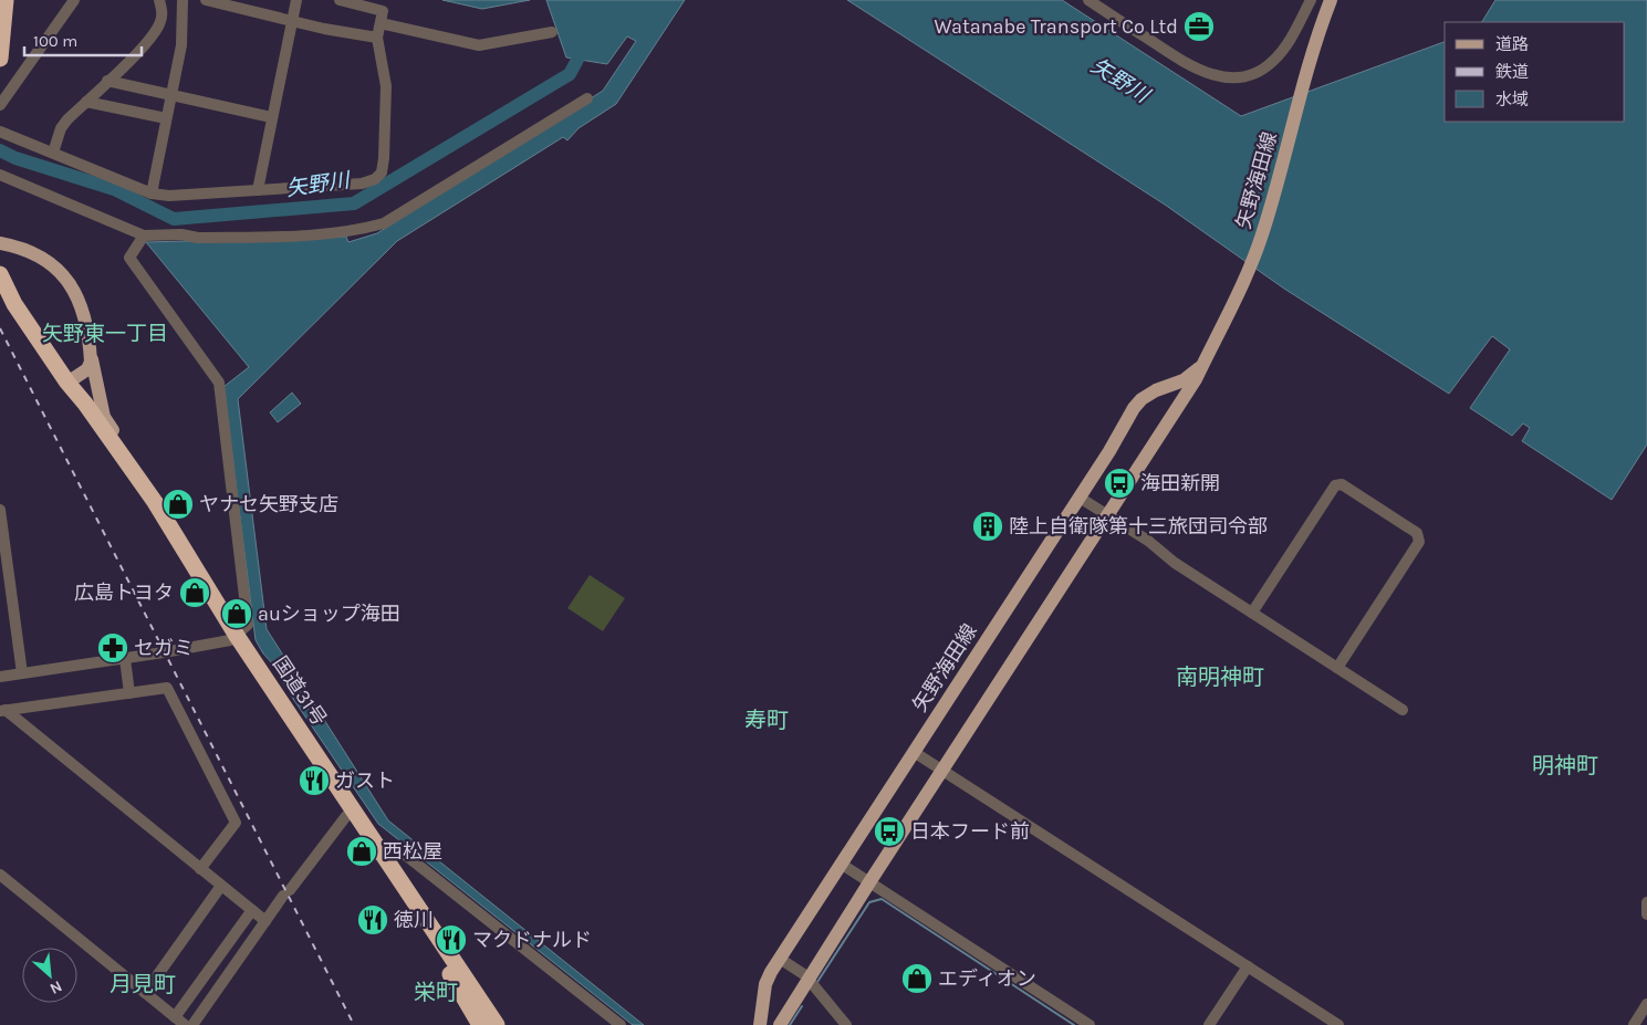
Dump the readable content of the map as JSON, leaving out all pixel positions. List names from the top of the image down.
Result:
{
  "streets": {
    "highway": ["国道31号"],
    "main road": ["矢野海田線"]
  },
  "districts": [
    "矢野東一丁目",
    "南明神町",
    "寿町",
    "明神町",
    "月見町",
    "栄町"
  ],
  "water": ["矢野川"],
  "places": {
    "office": ["Watanabe Transport Co Ltd"],
    "bus stop": ["海田新開", "日本フード前"],
    "shop": [
      "ヤナセ矢野支店",
      "広島トヨタ",
      "auショップ海田",
      "西松屋",
      "エディオン"
    ],
    "building": ["陸上自衛隊第十三旅団司令部"],
    "pharmacy": ["セガミ"],
    "restaurant": ["ガスト", "徳川", "マクドナルド"]
  },
  "legend": ["道路", "鉄道", "水域"],
  "scale_bar": "100 m",
  "north": "bottom right"
}
